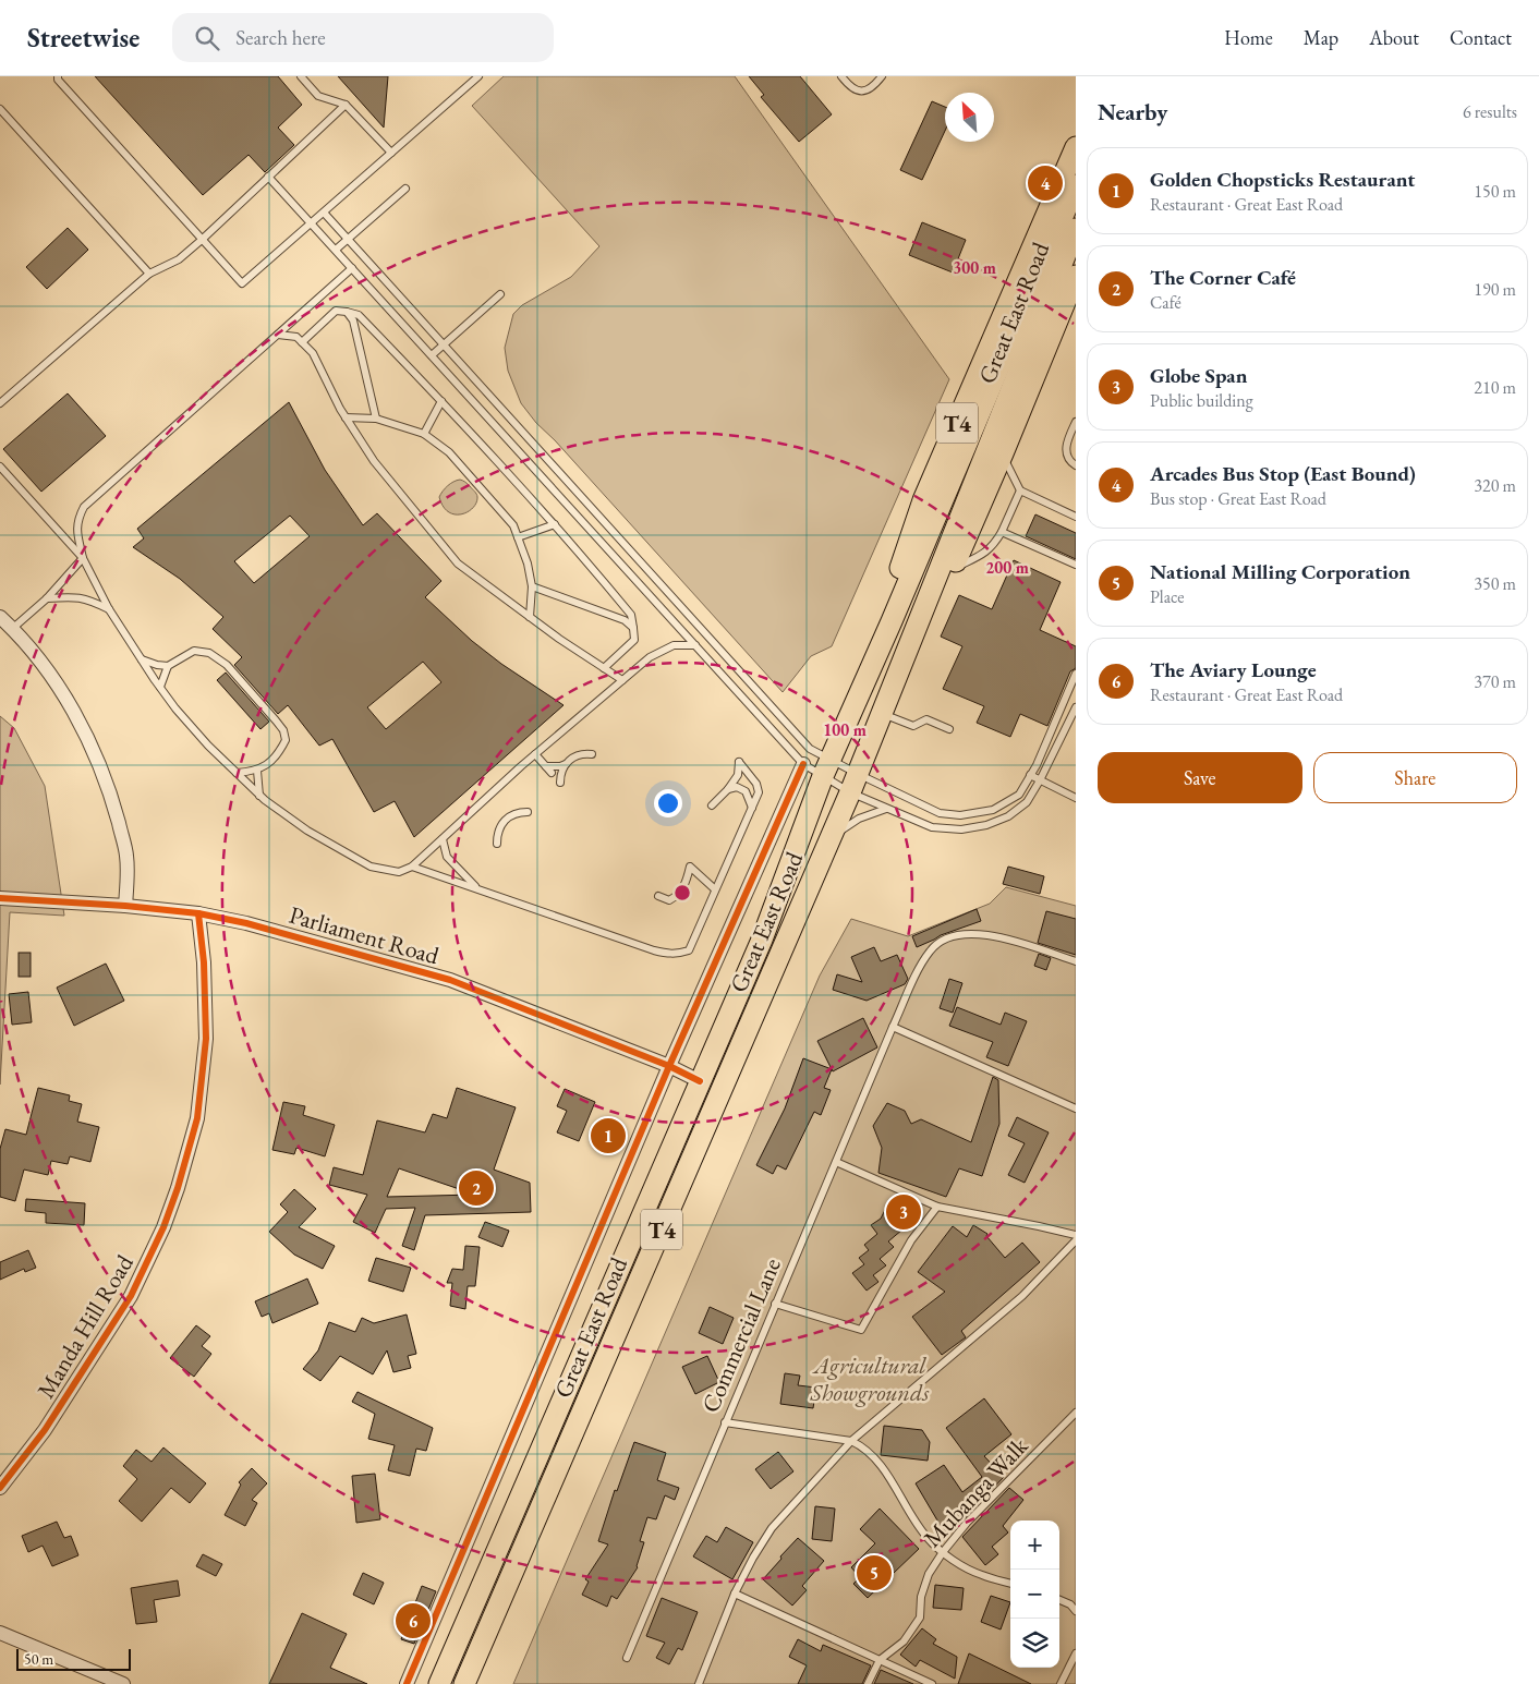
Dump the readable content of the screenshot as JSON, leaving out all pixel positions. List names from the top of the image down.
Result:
{
  "streets": {
    "main road": ["Great East Road", "T4"],
    "street": ["Parliament Road", "Manda Hill Road"],
    "lane": ["Commercial Lane", "Mubanga Walk"]
  },
  "crossings": [
    ["Great East Road", "Parliament Road"],
    ["Parliament Road", "Manda Hill Road"]
  ],
  "parks": ["Agricultural Showgrounds"],
  "scale_bar": "50 m",
  "north": "top left",
  "page": {
    "header": "Streetwise",
    "search": "Search here",
    "nav": [
      "Home",
      "Map",
      "About",
      "Contact"
    ],
    "heading": ["Nearby", "6 results"],
    "list": [
      {
        "mark": "1",
        "name": "Golden Chopsticks Restaurant",
        "note": "Restaurant · Great East Road",
        "value": "150 m"
      },
      {
        "mark": "2",
        "name": "The Corner Café",
        "note": "Café",
        "value": "190 m"
      },
      {
        "mark": "3",
        "name": "Globe Span",
        "note": "Public building",
        "value": "210 m"
      },
      {
        "mark": "4",
        "name": "Arcades Bus Stop (East Bound)",
        "note": "Bus stop · Great East Road",
        "value": "320 m"
      },
      {
        "mark": "5",
        "name": "National Milling Corporation",
        "note": "Place",
        "value": "350 m"
      },
      {
        "mark": "6",
        "name": "The Aviary Lounge",
        "note": "Restaurant · Great East Road",
        "value": "370 m"
      }
    ],
    "pins": [
      "4",
      "1",
      "2",
      "3",
      "5",
      "6"
    ],
    "buttons": ["Save", "Share"],
    "map_buttons": ["+", "−"],
    "scale": "50 m"
  },
  "rings": ["300 m", "200 m", "100 m"]
}
